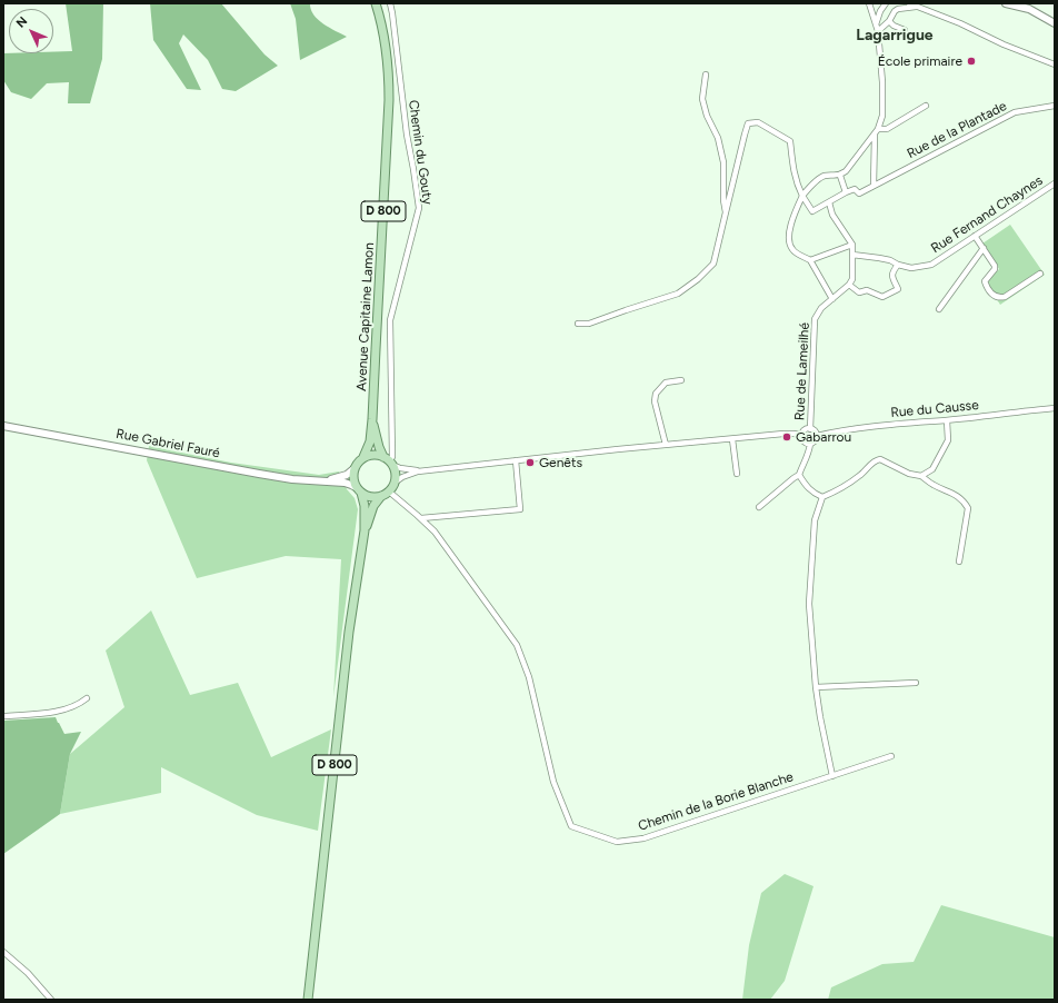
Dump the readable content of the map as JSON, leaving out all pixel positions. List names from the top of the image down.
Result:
{
  "streets": {
    "main road": ["D 800", "Avenue Capitaine Lamon"],
    "street": [
      "Rue de la Plantade",
      "Chemin du Gouty",
      "Rue Fernand Chaynes",
      "Rue de Lameilhé",
      "Rue du Causse",
      "Rue Gabriel Fauré",
      "Chemin de la Borie Blanche"
    ]
  },
  "crossings": [
    ["Chemin du Gouty", "D 800"],
    ["Chemin du Gouty", "Avenue Capitaine Lamon"],
    ["Chemin du Gouty", "Rue Gabriel Fauré"],
    ["Chemin du Gouty", "Chemin de la Borie Blanche"],
    ["D 800", "Avenue Capitaine Lamon"],
    ["D 800", "Rue Gabriel Fauré"],
    ["D 800", "Chemin de la Borie Blanche"],
    ["Avenue Capitaine Lamon", "Rue Gabriel Fauré"],
    ["Avenue Capitaine Lamon", "Chemin de la Borie Blanche"],
    ["Rue de Lameilhé", "Rue du Causse"],
    ["Rue Gabriel Fauré", "Chemin de la Borie Blanche"]
  ],
  "districts": ["Lagarrigue"],
  "places": ["École primaire", "Gabarrou", "Genêts"],
  "north": "top left"
}
